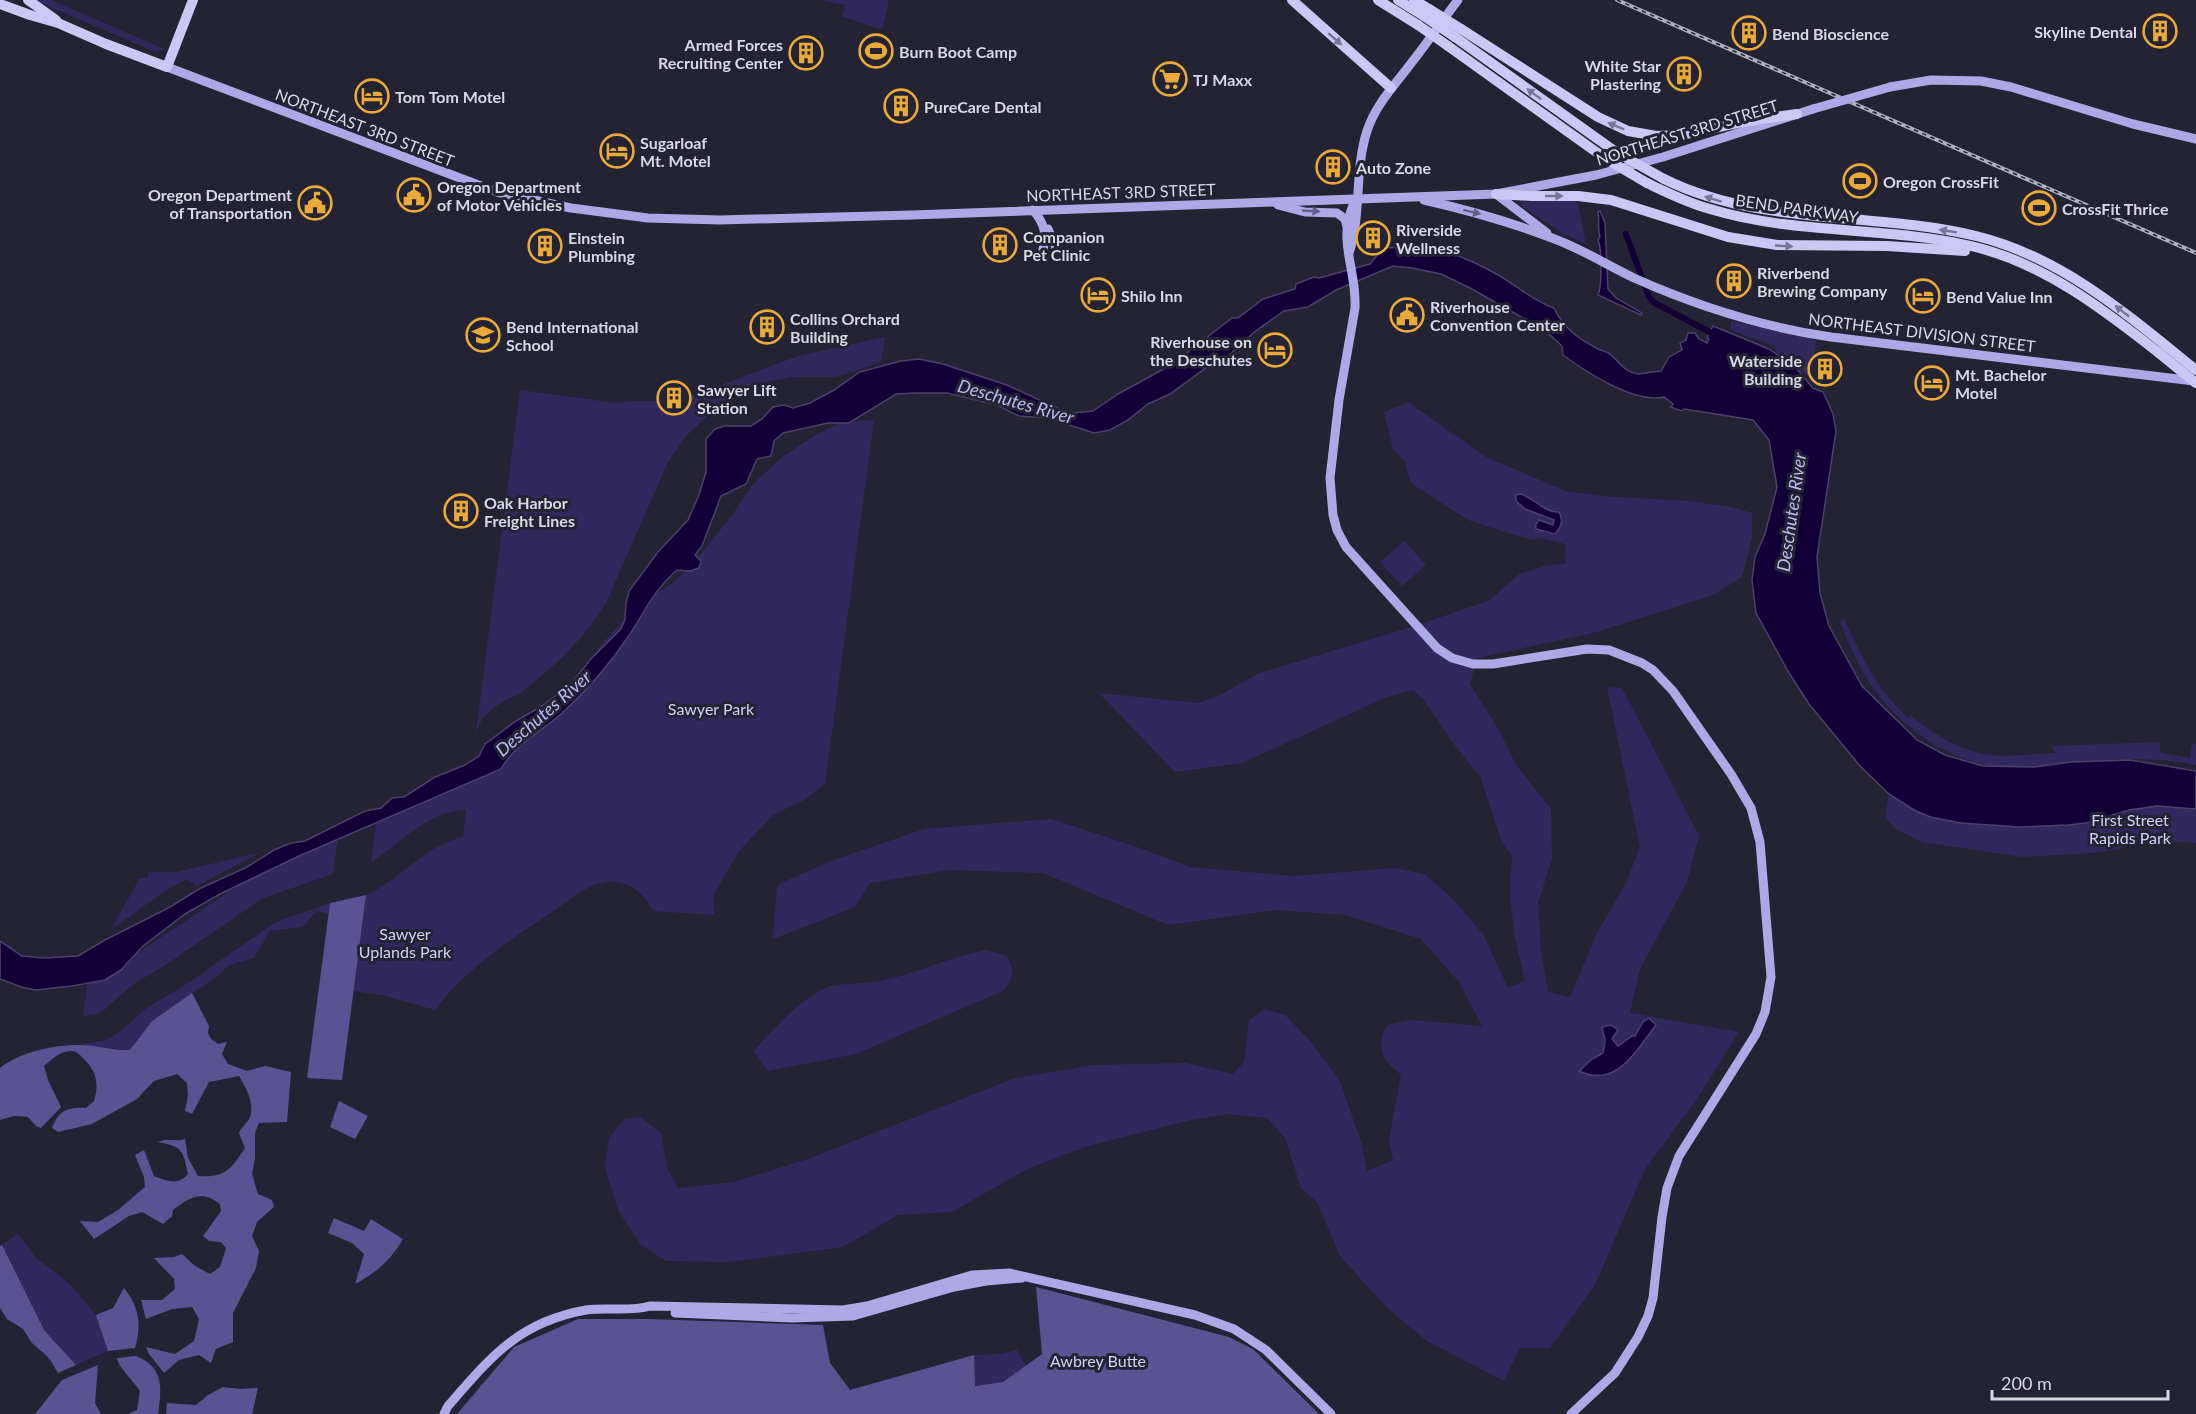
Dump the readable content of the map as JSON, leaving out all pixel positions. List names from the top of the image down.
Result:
{
  "streets": {
    "highway": ["NORTHEAST 3RD STREET", "BEND PARKWAY"],
    "main road": ["NORTHEAST DIVISION STREET"]
  },
  "crossings": [
    ["BEND PARKWAY", "NORTHEAST DIVISION STREET"]
  ],
  "water": ["Deschutes River"],
  "parks": [
    "Sawyer Park",
    "First Street Rapids Park",
    "Sawyer Uplands Park",
    "Awbrey Butte"
  ],
  "places": {
    "building": [
      "Skyline Dental",
      "Bend Bioscience",
      "Armed Forces Recruiting Center",
      "White Star Plastering",
      "PureCare Dental",
      "Auto Zone",
      "Riverside Wellness",
      "Companion Pet Clinic",
      "Einstein Plumbing",
      "Riverbend Brewing Company",
      "Collins Orchard Building",
      "Waterside Building",
      "Sawyer Lift Station",
      "Oak Harbor Freight Lines"
    ],
    "sports": ["Burn Boot Camp", "Oregon CrossFit", "CrossFit Thrice"],
    "supermarket": ["TJ Maxx"],
    "hotel": [
      "Tom Tom Motel",
      "Sugarloaf Mt. Motel",
      "Shilo Inn",
      "Bend Value Inn",
      "Riverhouse on the Deschutes",
      "Mt. Bachelor Motel"
    ],
    "public building": ["Oregon Department of Motor Vehicles", "Oregon Department of Transportation", "Riverhouse Convention Center"],
    "school or university": ["Bend International School"]
  },
  "scale_bar": "200 m"
}
